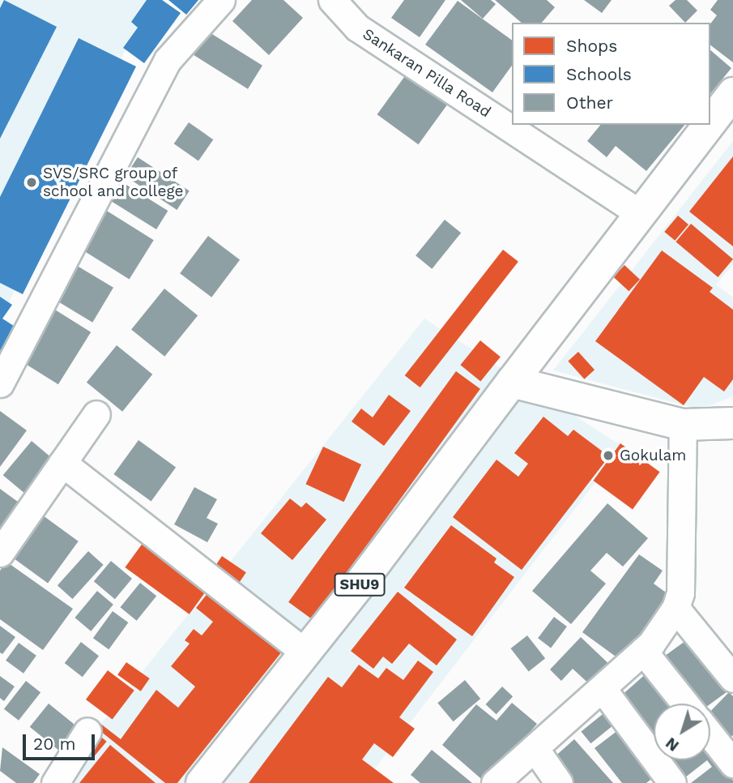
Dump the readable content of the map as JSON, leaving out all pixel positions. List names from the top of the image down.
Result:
{
  "streets": {
    "main road": ["SHU9"],
    "street": ["Sankaran Pilla Road"]
  },
  "places": ["SVS/SRC group of school and college", "Gokulam"],
  "legend": ["Shops", "Schools", "Other"],
  "scale_bar": "20 m",
  "north": "bottom left"
}
